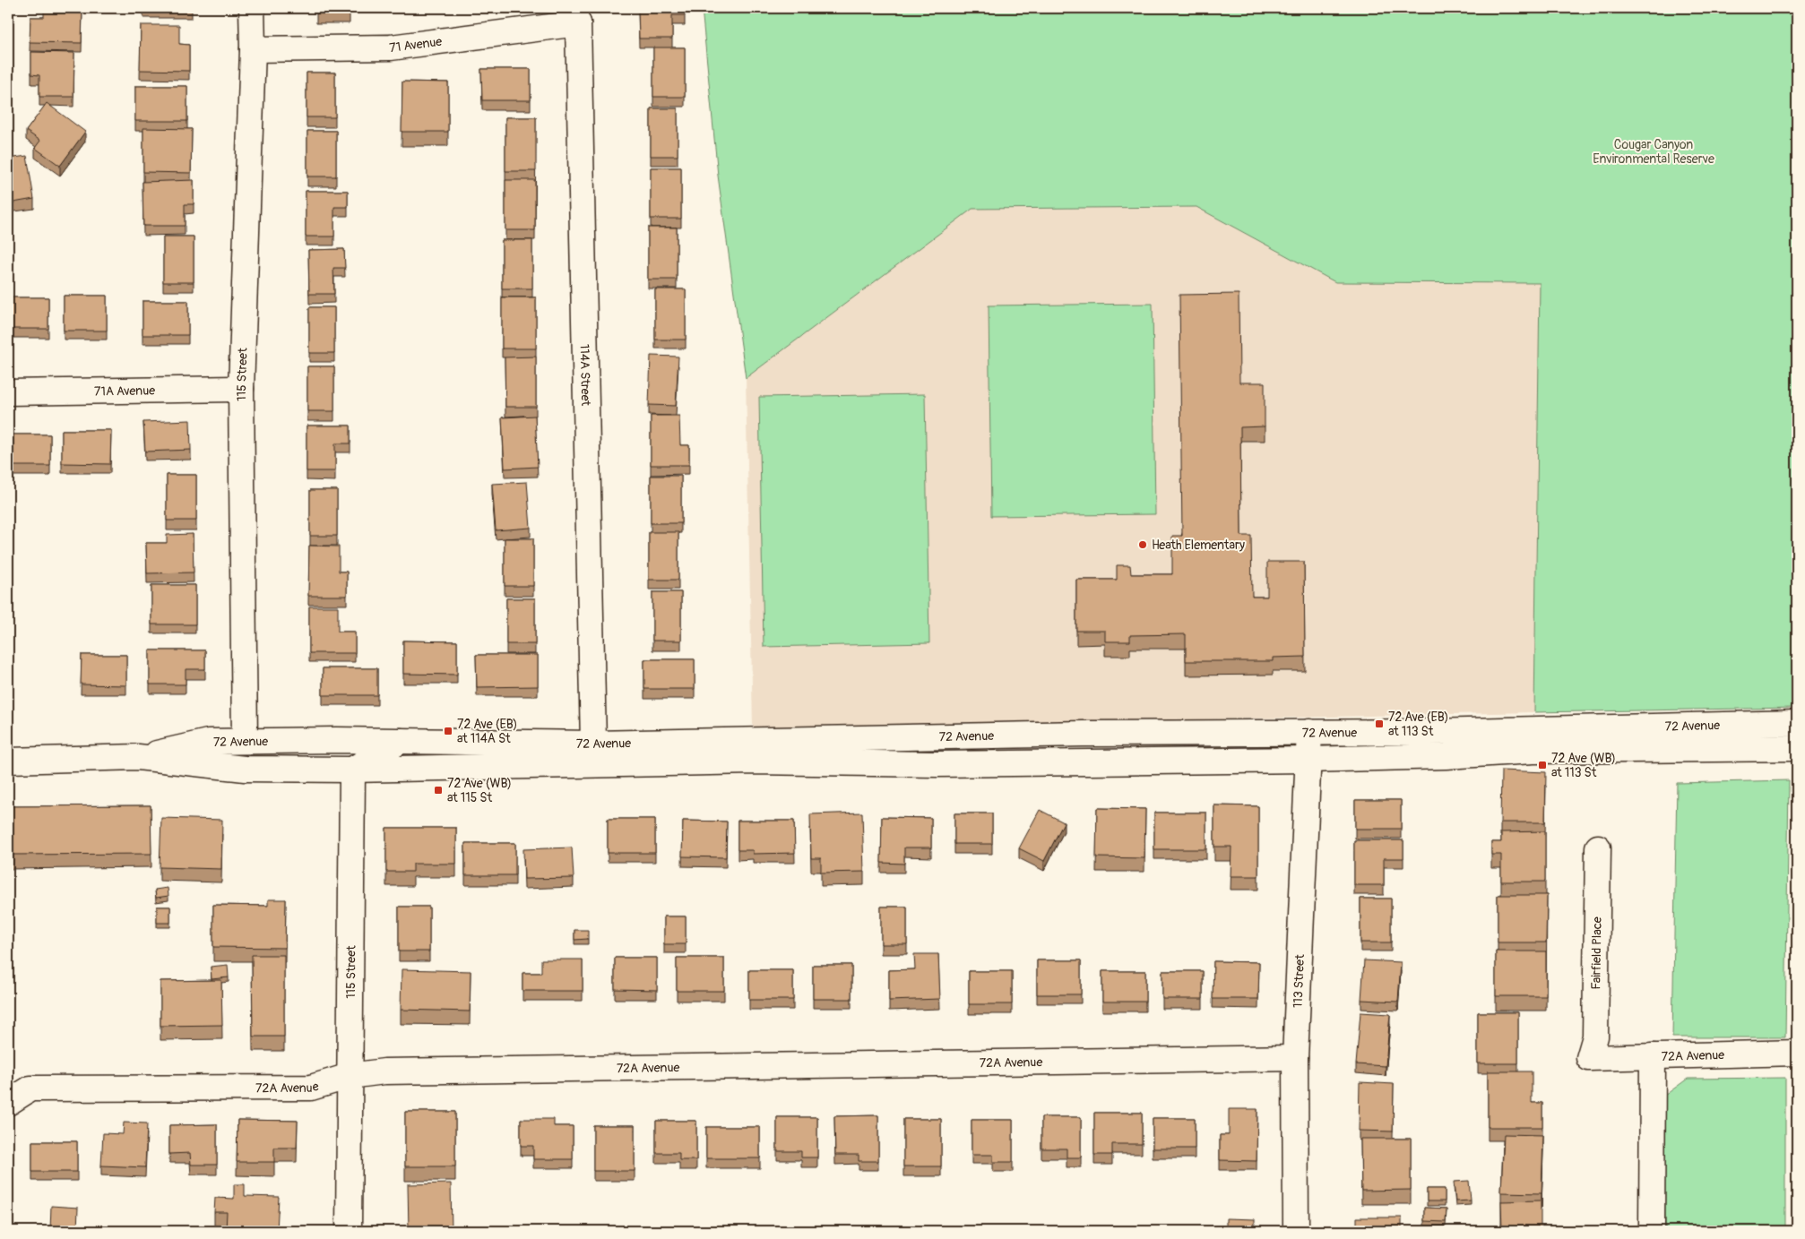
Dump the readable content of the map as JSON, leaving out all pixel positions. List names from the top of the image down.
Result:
{
  "streets": {
    "street": [
      "71 Avenue",
      "115 Street",
      "114A Street",
      "71A Avenue",
      "72 Avenue",
      "Fairfield Place",
      "113 Street",
      "72A Avenue"
    ]
  },
  "crossings": [
    ["71 Avenue", "115 Street"],
    ["71 Avenue", "114A Street"],
    ["115 Street", "71A Avenue"],
    ["115 Street", "72 Avenue"],
    ["115 Street", "72A Avenue"],
    ["114A Street", "72 Avenue"],
    ["72 Avenue", "113 Street"],
    ["Fairfield Place", "72A Avenue"],
    ["113 Street", "72A Avenue"]
  ],
  "parks": ["Cougar Canyon Environmental Reserve"],
  "places": {
    "other": ["Heath Elementary"],
    "transit": [
      "72 Ave (EB) at 113 St",
      "72 Ave (EB) at 114A St",
      "72 Ave (WB) at 113 St",
      "72 Ave (WB) at 115 St"
    ]
  }
}
